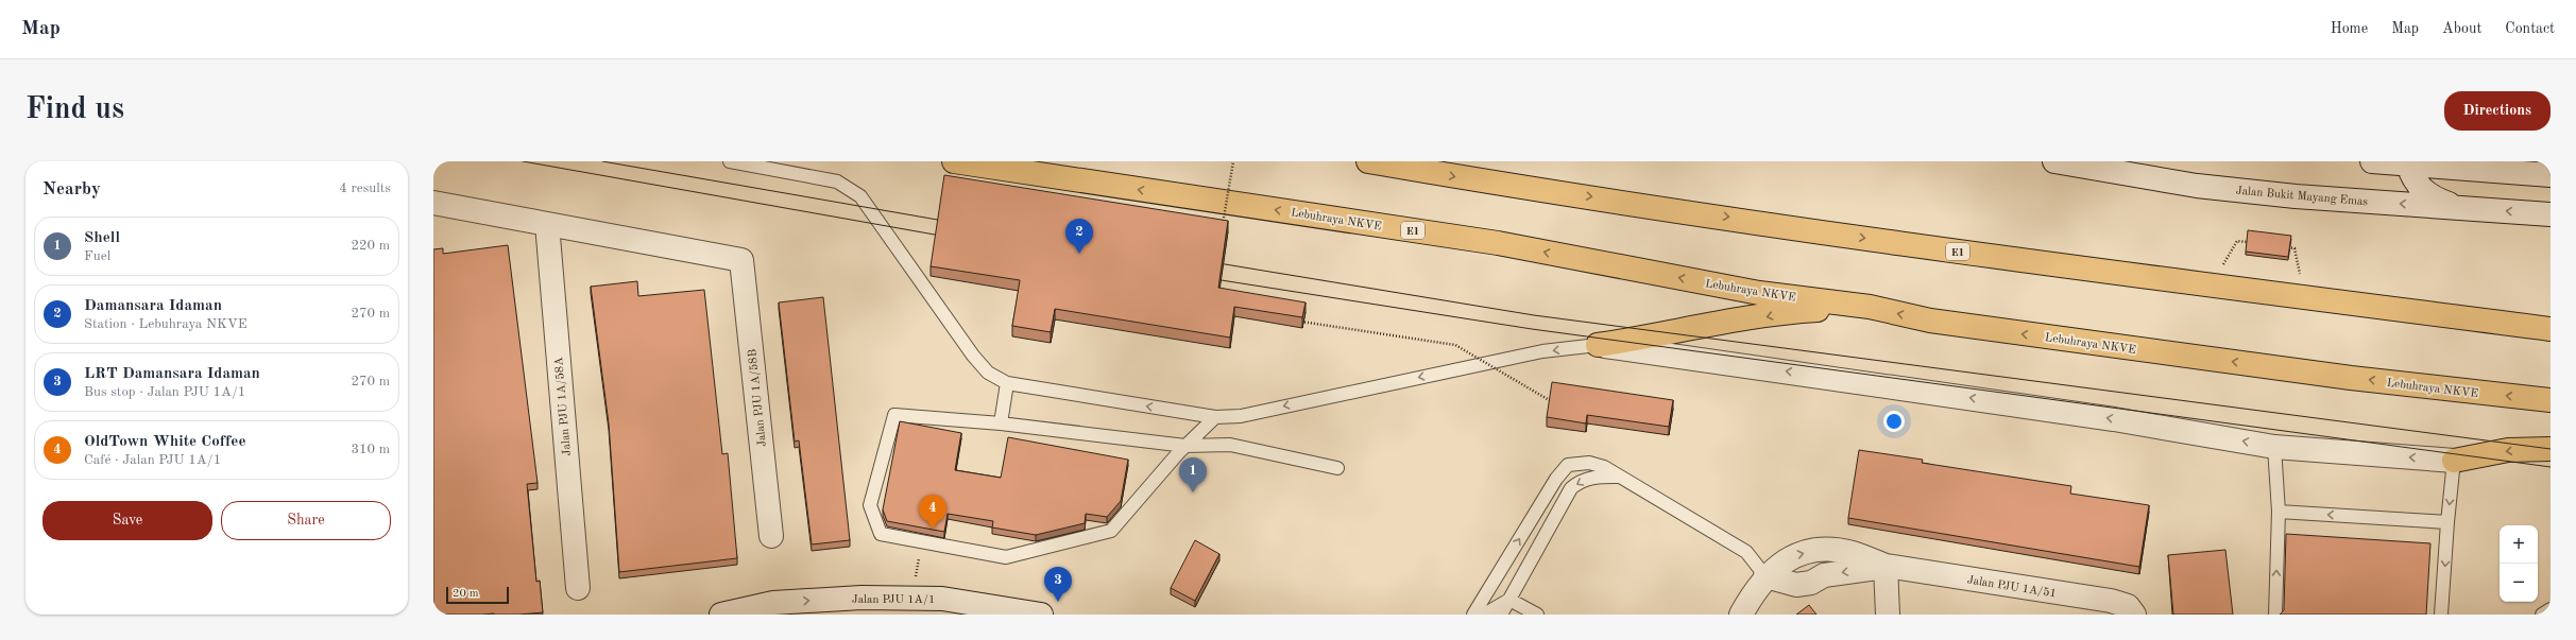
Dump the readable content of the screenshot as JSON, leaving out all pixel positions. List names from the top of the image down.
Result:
{
  "streets": {
    "highway": ["Lebuhraya NKVE", "E1"],
    "street": [
      "Jalan Bukit Mayang Emas",
      "Jalan PJU 1A/58B",
      "Jalan PJU 1A/58A",
      "Jalan PJU 1A/51",
      "Jalan PJU 1A/1"
    ]
  },
  "crossings": [
    ["Jalan PJU 1A/58B", "Jalan PJU 1A/58A"]
  ],
  "one_way": ["Jalan PJU 1A/1"],
  "scale_bar": "20 m",
  "page": {
    "header": "Map",
    "nav": [
      "Home",
      "Map",
      "About",
      "Contact"
    ],
    "buttons": [
      "Directions",
      ["Save", "Share"]
    ],
    "title": "Find us",
    "heading": ["Nearby", "4 results"],
    "list": [
      {
        "mark": "1",
        "name": "Shell",
        "note": "Fuel",
        "value": "220 m"
      },
      {
        "mark": "2",
        "name": "Damansara Idaman",
        "note": "Station · Lebuhraya NKVE",
        "value": "270 m"
      },
      {
        "mark": "3",
        "name": "LRT Damansara Idaman",
        "note": "Bus stop · Jalan PJU 1A/1",
        "value": "270 m"
      },
      {
        "mark": "4",
        "name": "OldTown White Coffee",
        "note": "Café · Jalan PJU 1A/1",
        "value": "310 m"
      }
    ],
    "pins": [
      "2",
      "1",
      "4",
      "3"
    ],
    "map_buttons": ["+", "−"],
    "scale": "20 m"
  }
}
